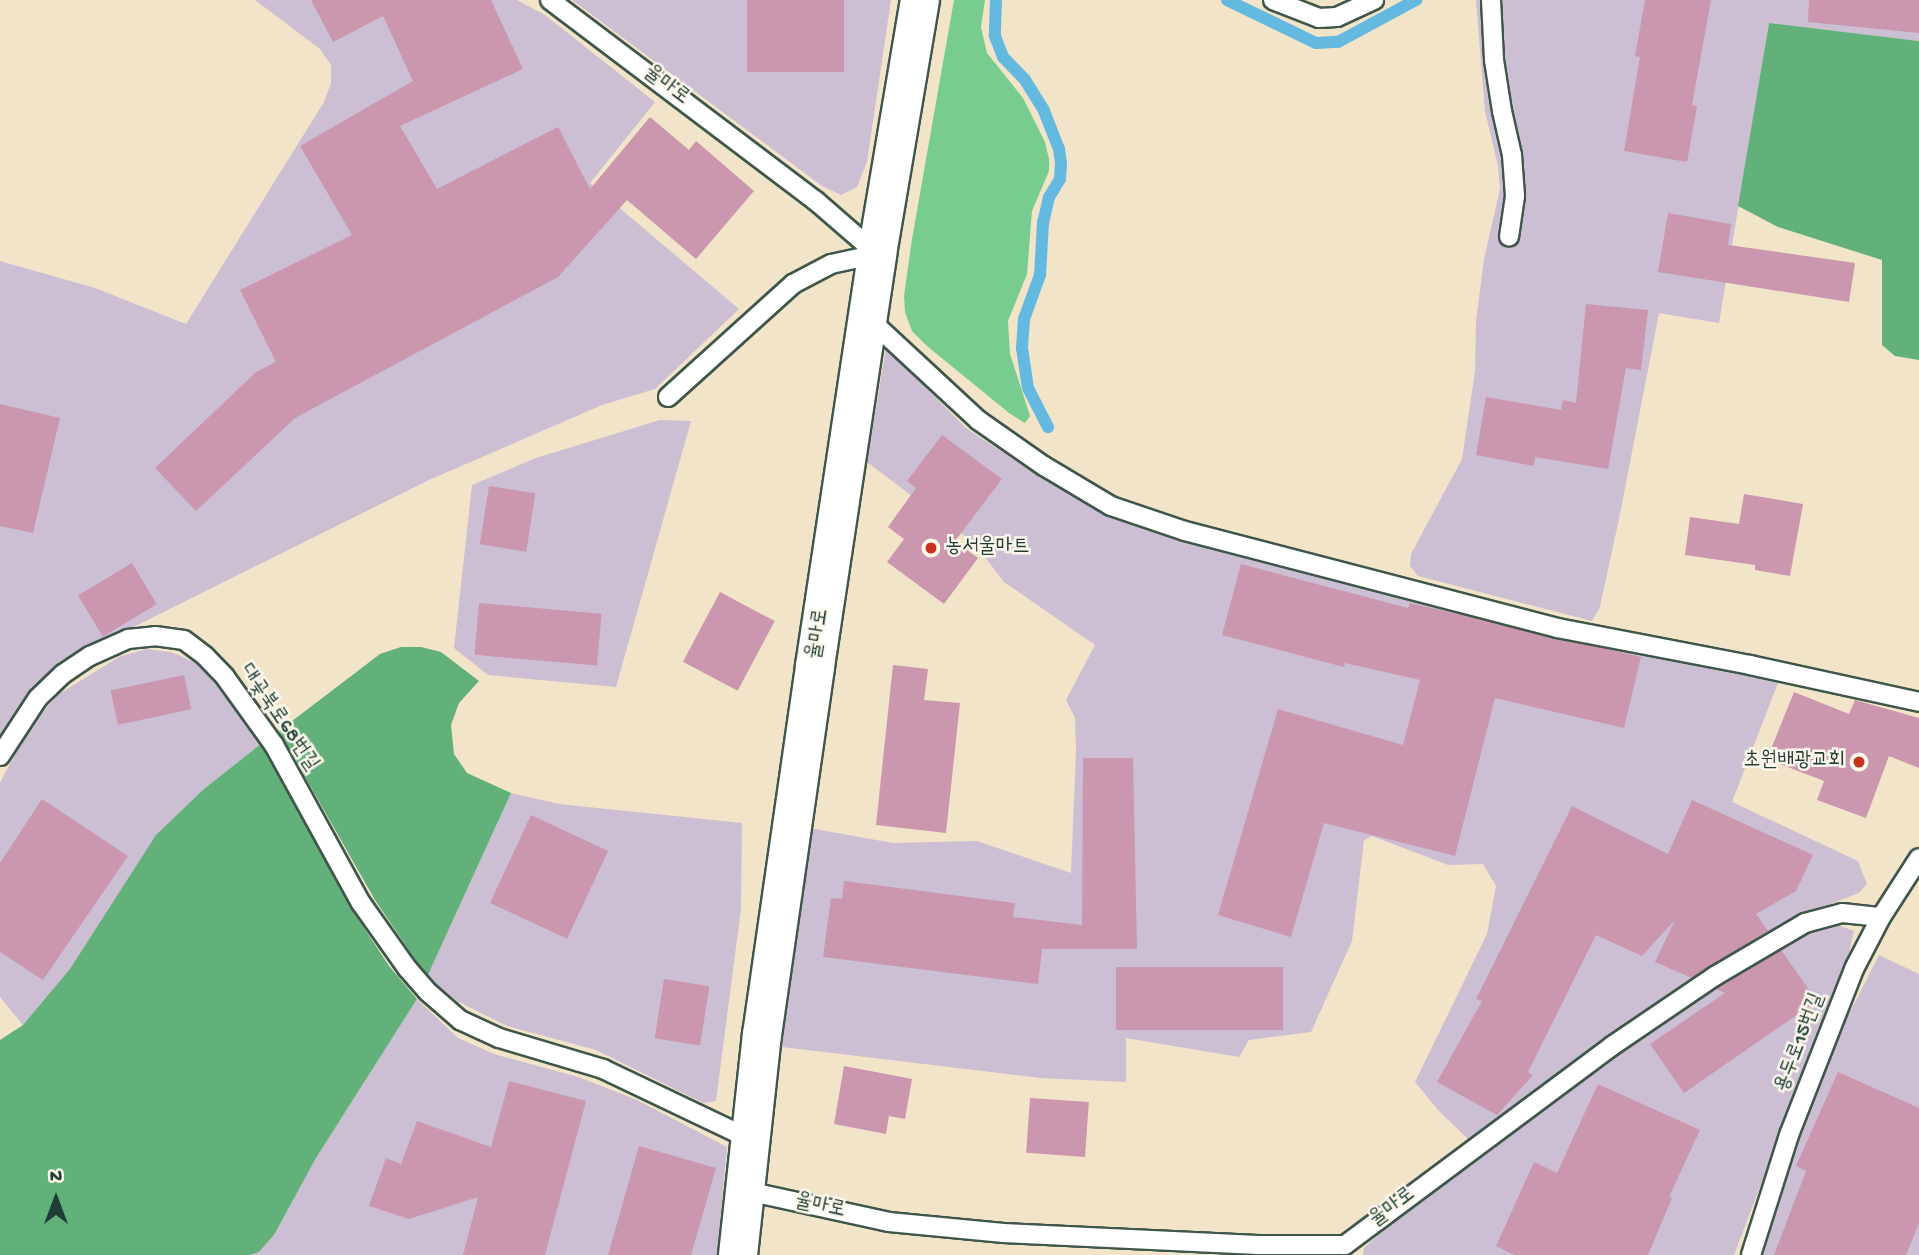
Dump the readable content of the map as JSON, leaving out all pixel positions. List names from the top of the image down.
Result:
{
  "streets": {
    "street": ["율마로"],
    "lane": ["대곶북로68번길", "용두로15번길"]
  },
  "crossings": [
    ["율마로", "대곶북로68번길"],
    ["율마로", "용두로15번길"]
  ],
  "places": ["농서울마트", "초원배광교회"],
  "north": "top"
}
